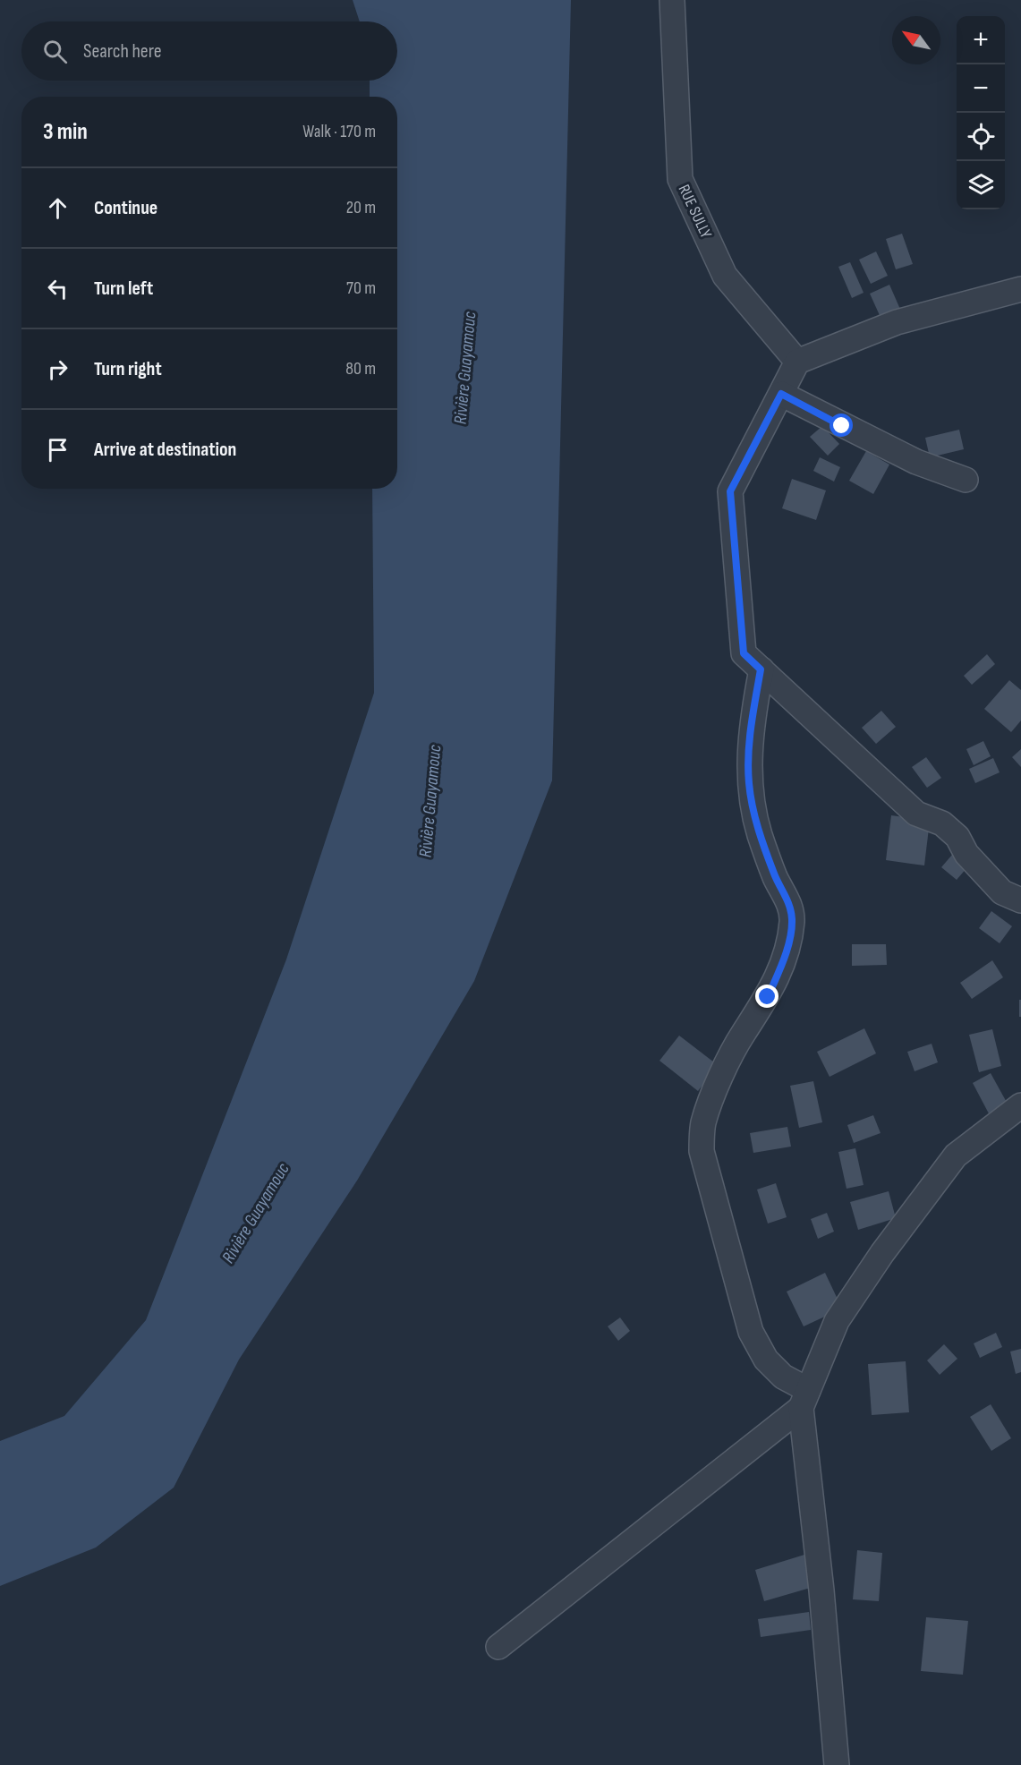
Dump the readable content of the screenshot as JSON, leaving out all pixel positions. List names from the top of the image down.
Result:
{
  "streets": {
    "street": ["RUE SULLY"]
  },
  "water": ["Rivière Guayamouc"],
  "north": "top left",
  "page": {
    "map_buttons": ["+", "−"],
    "search": "Search here",
    "heading": ["3 min", "Walk · 170 m"],
    "list": [
      ["Continue", "20 m"],
      ["Turn left", "70 m"],
      ["Turn right", "80 m"],
      "Arrive at destination"
    ]
  }
}
